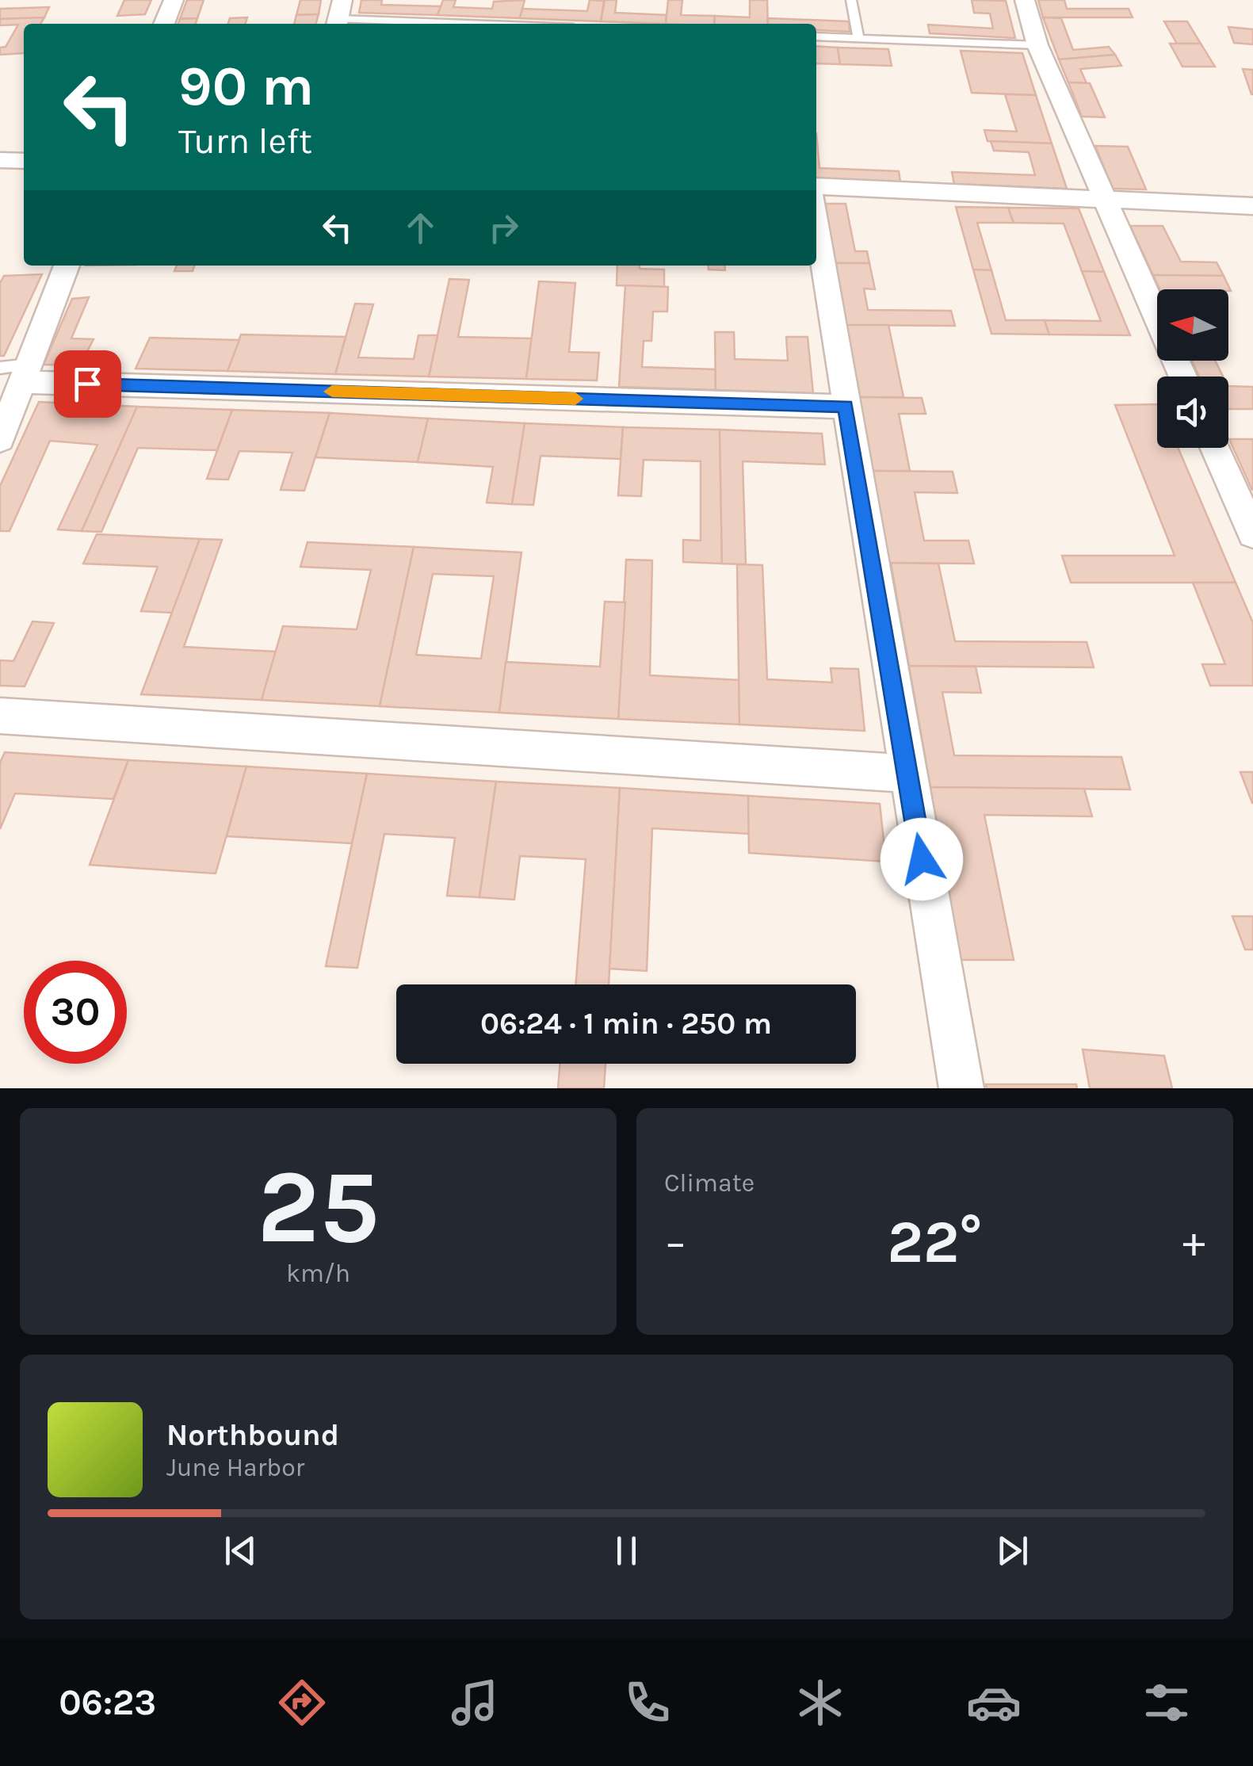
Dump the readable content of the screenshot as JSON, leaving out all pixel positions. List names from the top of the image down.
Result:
{
  "north": "left",
  "page": {
    "turn": ["90 m", "Turn left"],
    "limit": "30",
    "trip": "06:24 · 1 min · 250 m",
    "tile": [
      ["25", "km/h"],
      "Climate"
    ],
    "heat": ["−", "22°", "+"],
    "song": ["Northbound", "June Harbor"],
    "tabs": "06:23"
  }
}
